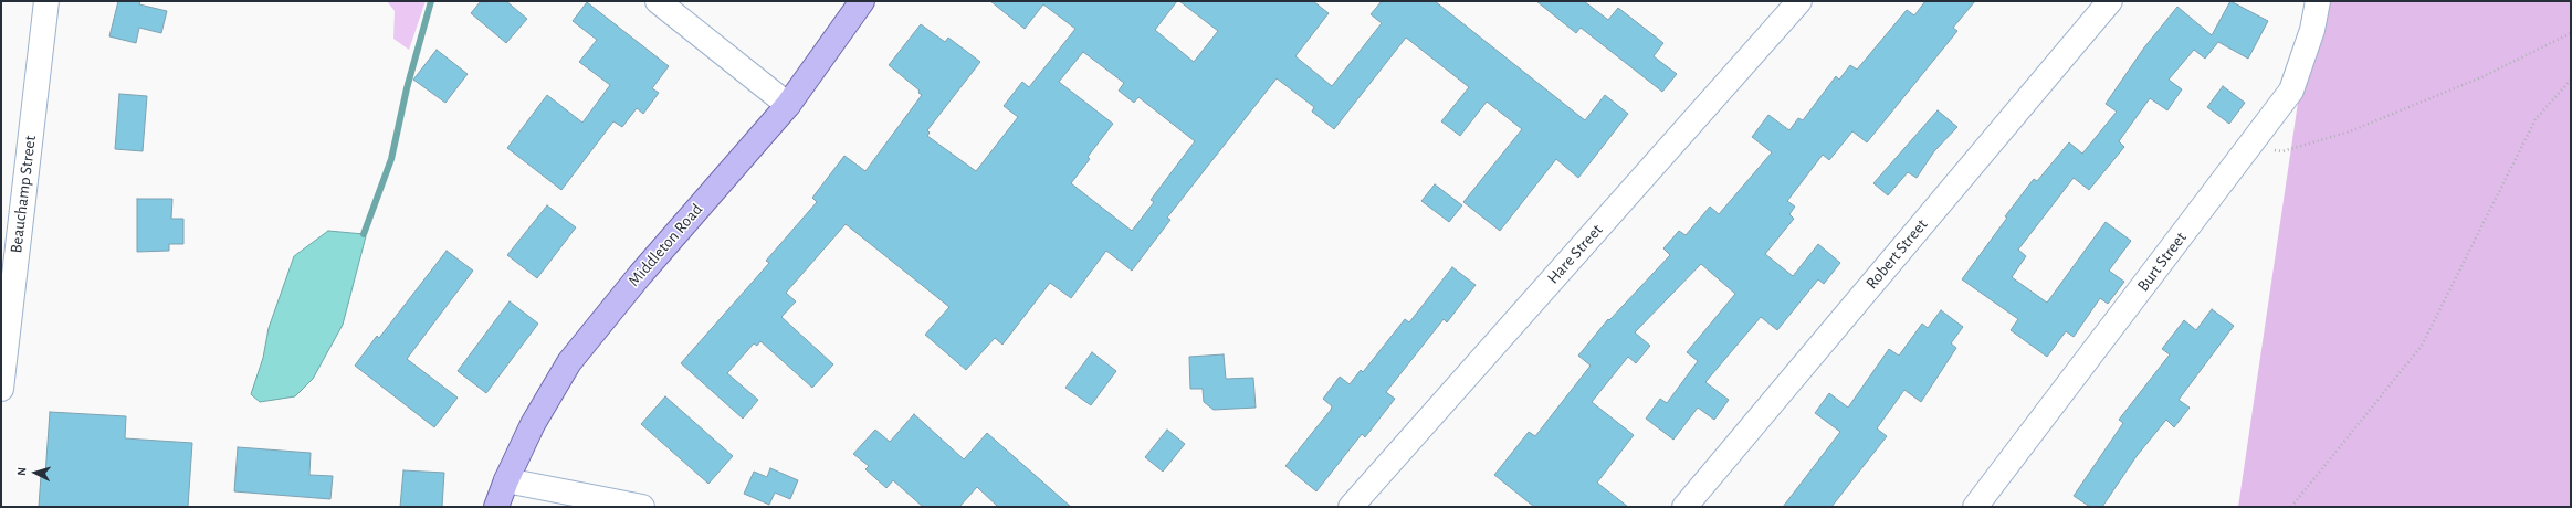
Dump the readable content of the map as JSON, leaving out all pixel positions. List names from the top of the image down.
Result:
{
  "streets": {
    "main road": ["Middleton Road"],
    "street": [
      "Beauchamp Street",
      "Hare Street",
      "Robert Street",
      "Burt Street"
    ]
  },
  "north": "left"
}
